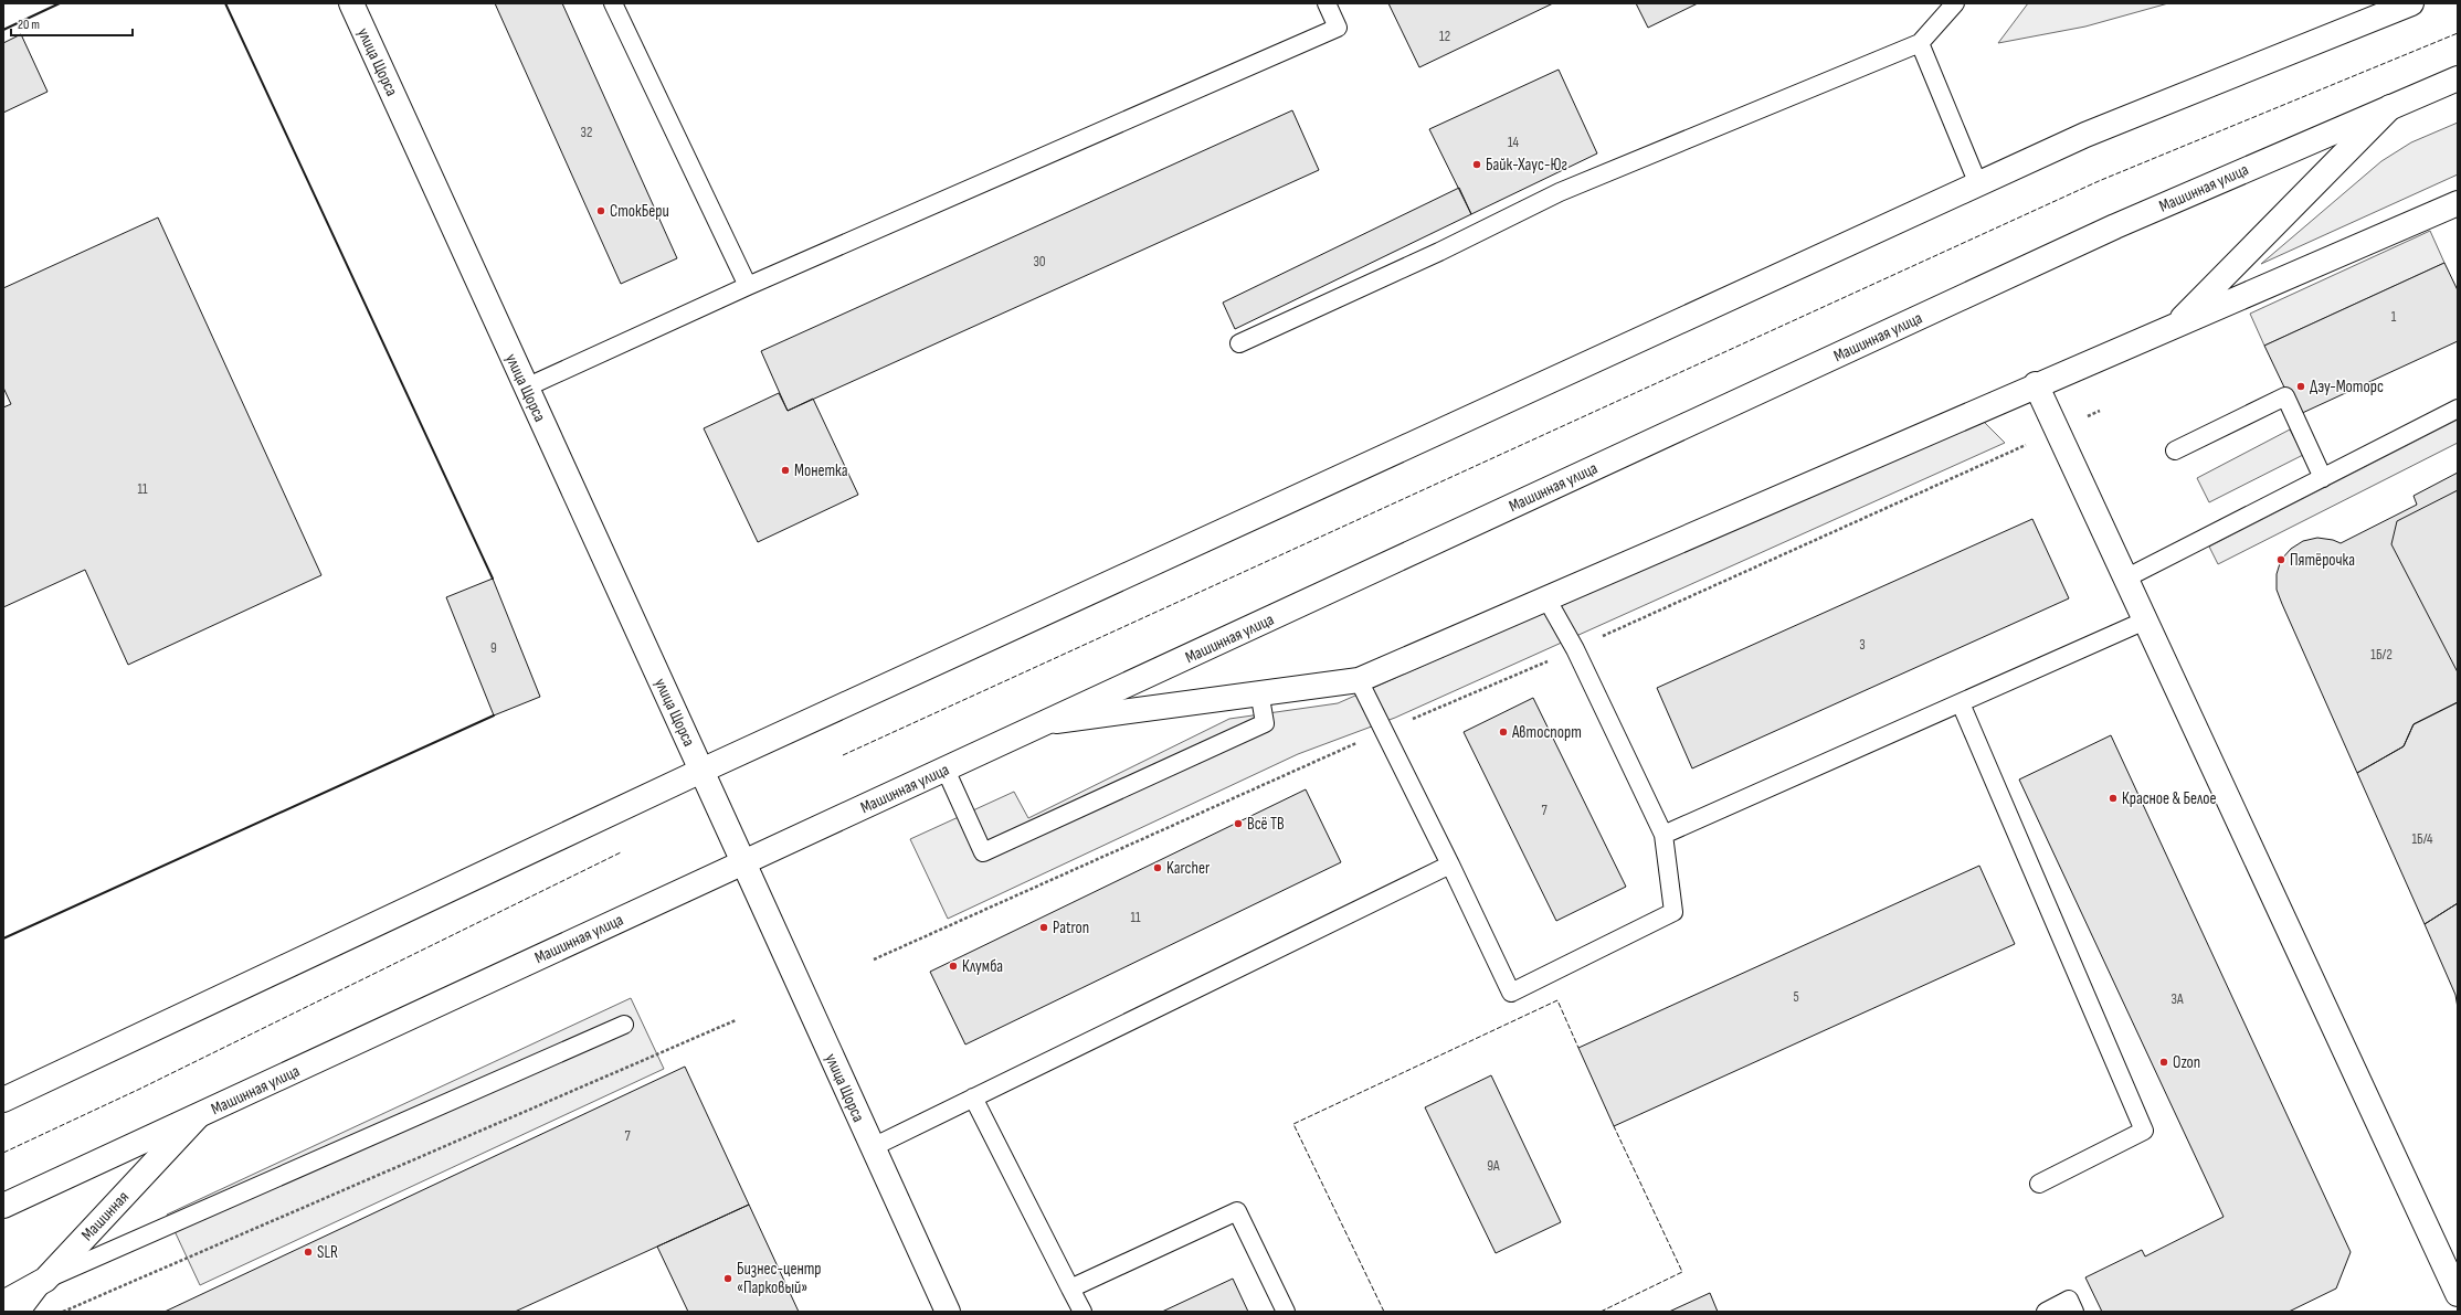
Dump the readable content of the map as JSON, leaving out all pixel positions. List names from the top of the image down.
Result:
{
  "streets": {
    "main road": ["улица Щорса", "Машинная улица", "Машинная"]
  },
  "crossings": [
    ["улица Щорса", "Машинная улица"],
    ["Машинная улица", "Машинная"]
  ],
  "places": [
    "Байк-Хаус-Юг",
    "СтокБери",
    "Дэу-Моторс",
    "Монетка",
    "Пятёрочка",
    "Автоспорт",
    "Красное & Белое",
    "Всё ТВ",
    "Karcher",
    "Patron",
    "Клумба",
    "Ozon",
    "SLR",
    "Бизнес-центр «Парковый»"
  ],
  "house_numbers": [
    "12",
    "32",
    "14",
    "30",
    "1",
    "11",
    "3",
    "9",
    "1Б/2",
    "7",
    "1Б/4",
    "11",
    "5",
    "3А",
    "7",
    "9А"
  ],
  "scale_bar": "20 m"
}
